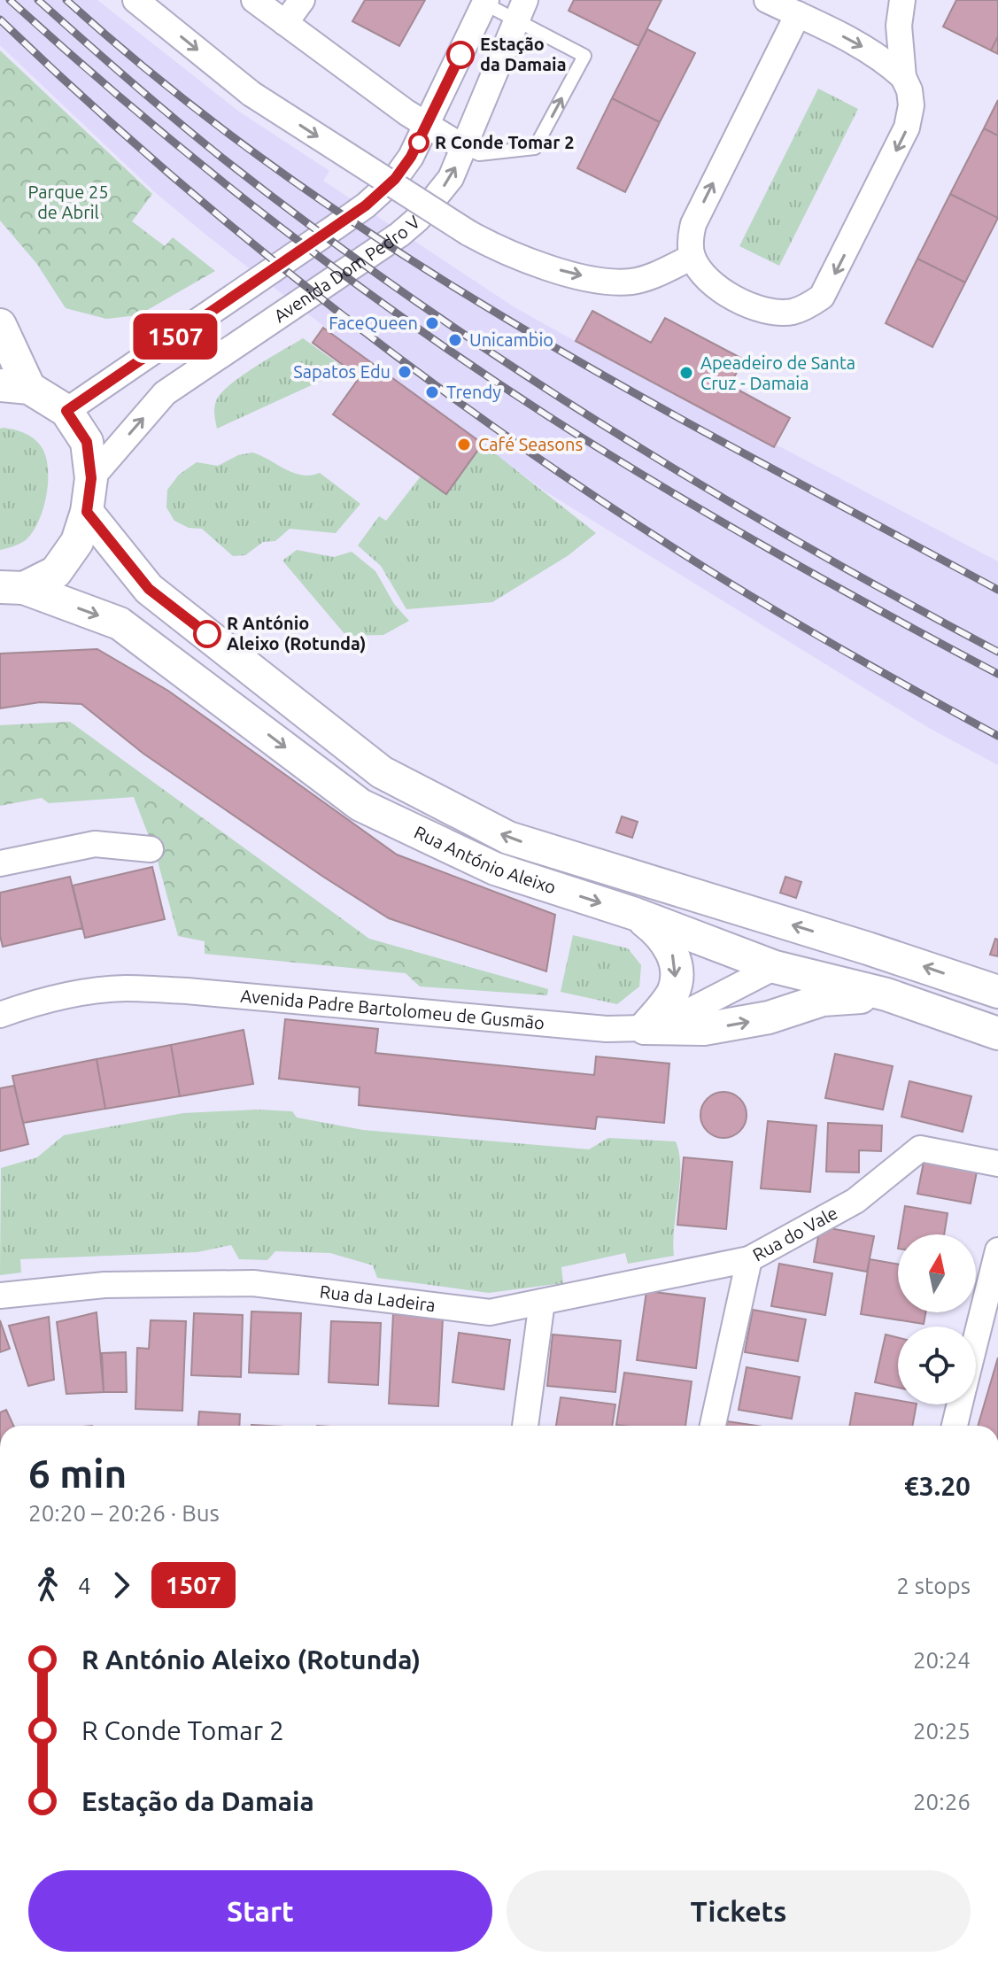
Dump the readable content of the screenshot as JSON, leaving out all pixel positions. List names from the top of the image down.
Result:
{
  "streets": {
    "street": [
      "Avenida Dom Pedro V",
      "Rua António Aleixo",
      "Avenida Padre Bartolomeu de Gusmão",
      "Rua do Vale",
      "Rua da Ladeira"
    ]
  },
  "crossings": [
    ["Rua António Aleixo", "Avenida Padre Bartolomeu de Gusmão"],
    ["Rua do Vale", "Rua da Ladeira"]
  ],
  "parks": ["Parque 25 de Abril"],
  "places": [
    "Estação da Damaia",
    "R Conde Tomar 2",
    "FaceQueen",
    "Unicambio",
    "Sapatos Edu",
    "Apeadeiro de Santa Cruz - Damaia",
    "Trendy",
    "Café Seasons",
    "R António Aleixo (Rotunda)"
  ],
  "lines": ["bus line 1507"],
  "north": "top",
  "page": {
    "on_map": "1507",
    "heading": ["6 min", "20:20 – 20:26 · Bus", "€3.20"],
    "legs": ["4", "1507", "2 stops"],
    "list": [
      {
        "name": "R António Aleixo (Rotunda)",
        "value": "20:24"
      },
      {
        "name": "R Conde Tomar 2",
        "value": "20:25"
      },
      {
        "name": "Estação da Damaia",
        "value": "20:26"
      }
    ],
    "buttons": ["Start", "Tickets"]
  }
}
